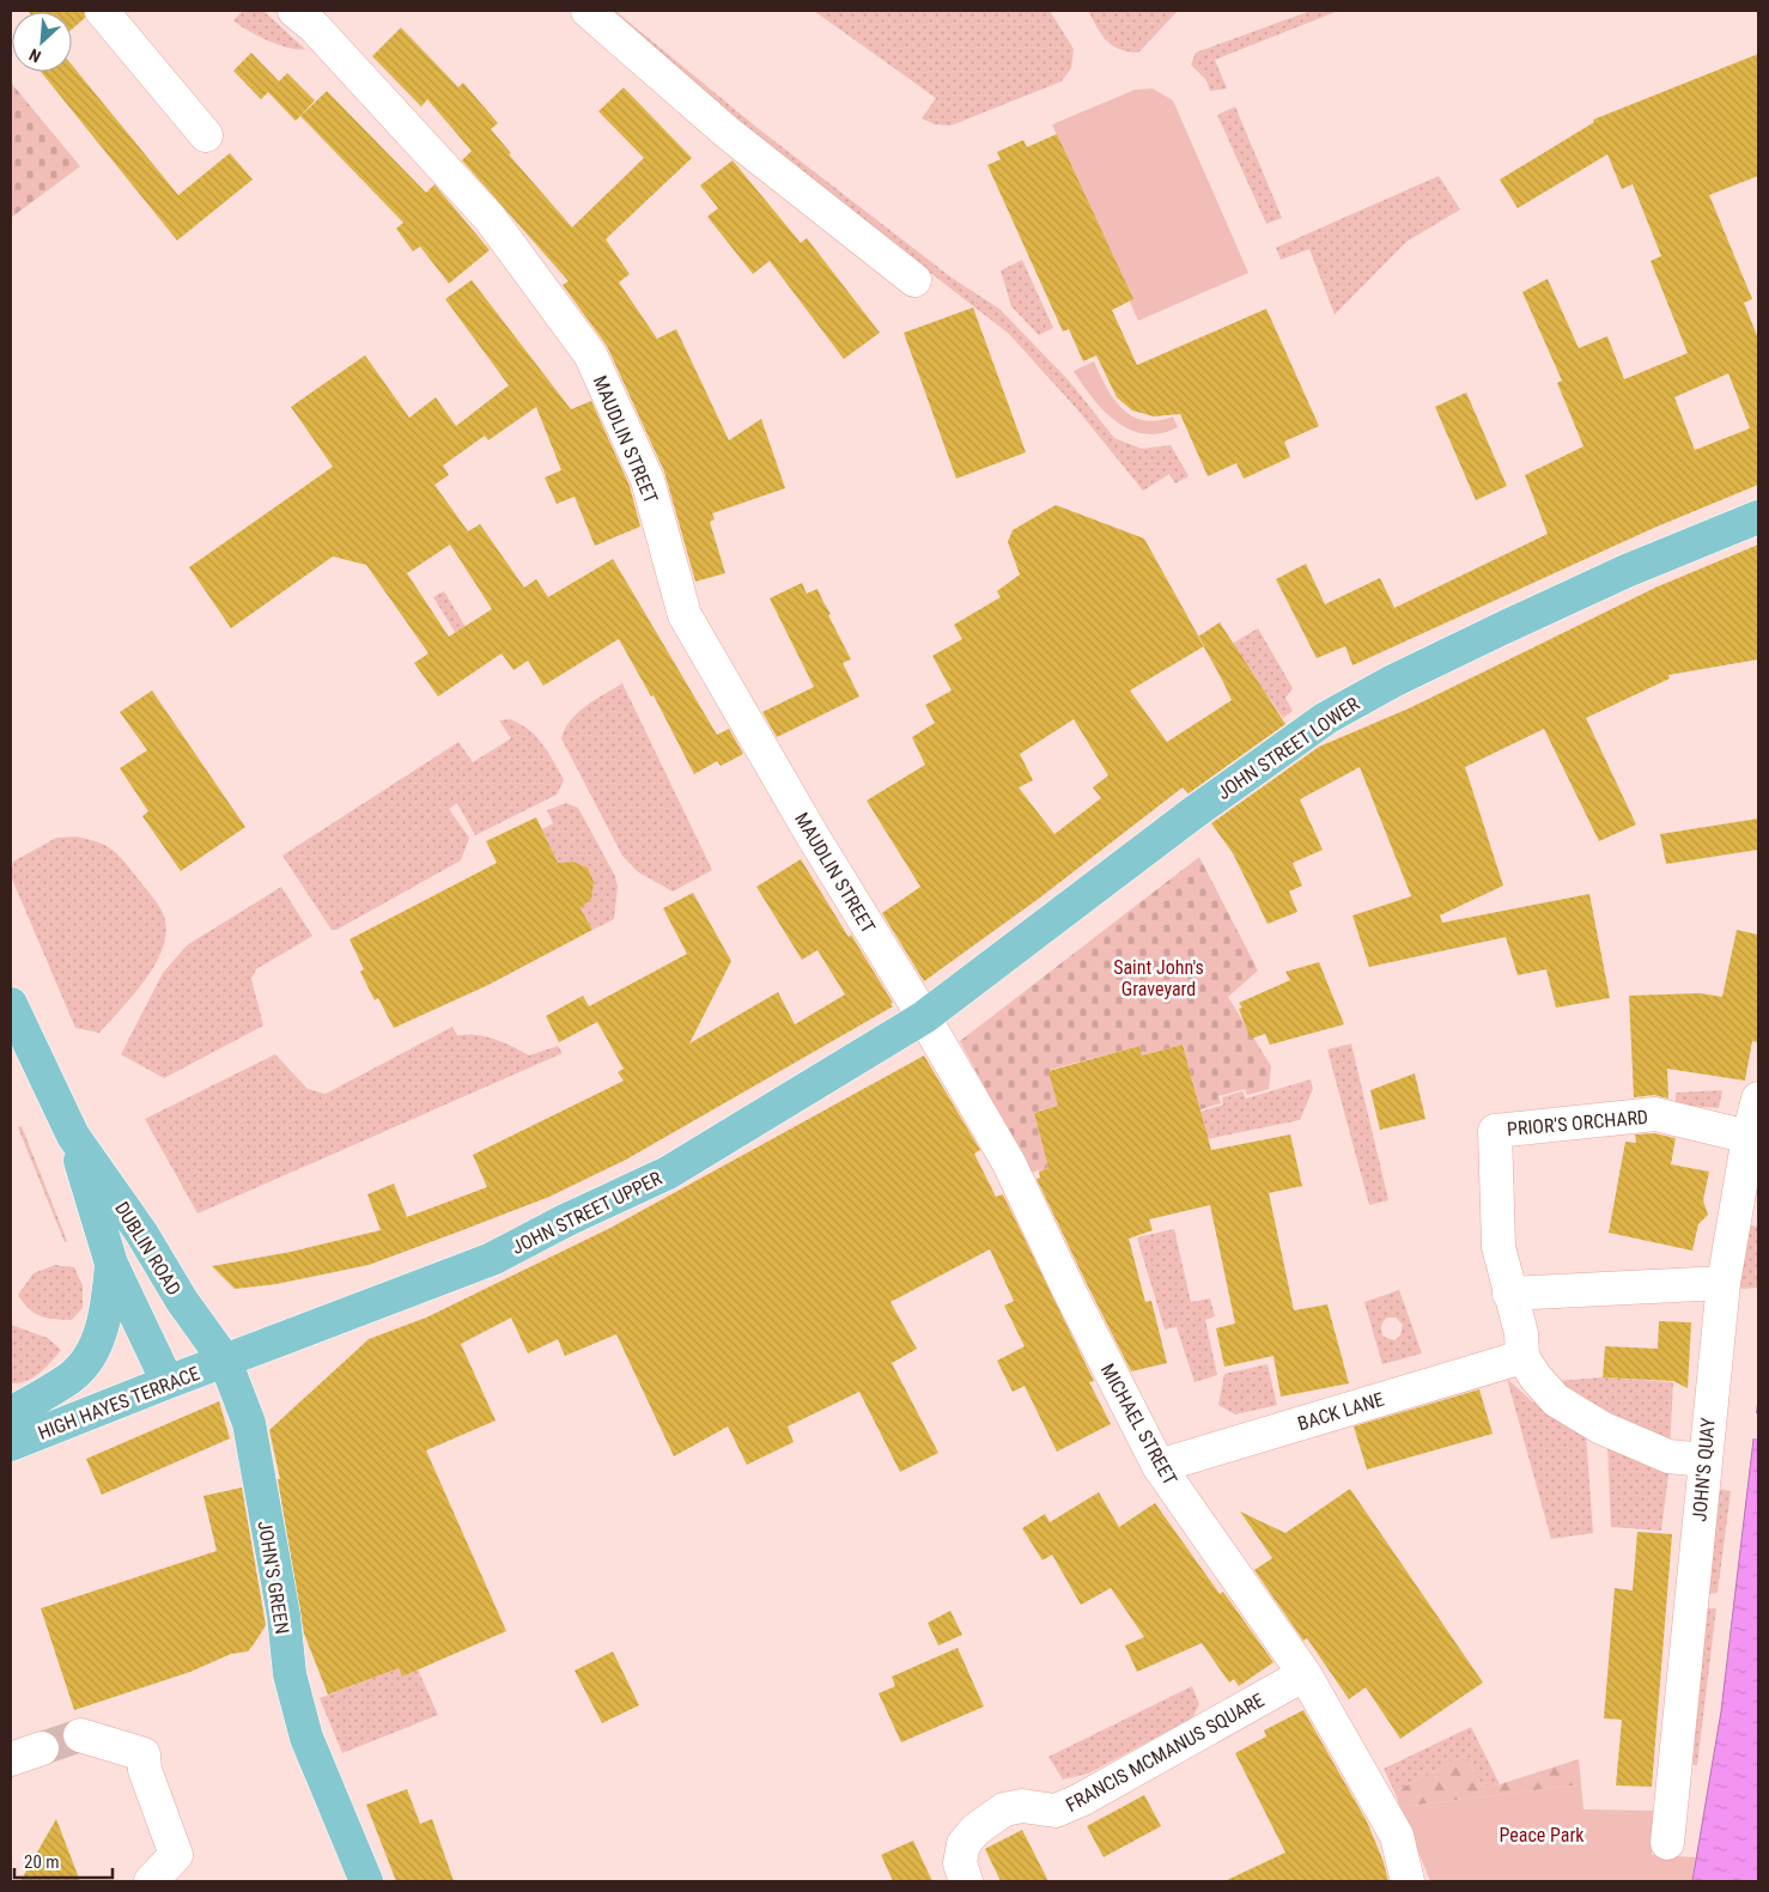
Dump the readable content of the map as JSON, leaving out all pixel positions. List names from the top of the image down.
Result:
{
  "streets": {
    "main road": [
      "JOHN STREET LOWER",
      "JOHN STREET UPPER",
      "DUBLIN ROAD",
      "HIGH HAYES TERRACE",
      "JOHN'S GREEN"
    ],
    "street": [
      "MAUDLIN STREET",
      "PRIOR'S ORCHARD",
      "BACK LANE",
      "MICHAEL STREET",
      "JOHN'S QUAY",
      "FRANCIS MCMANUS SQUARE"
    ]
  },
  "crossings": [
    ["MAUDLIN STREET", "JOHN STREET LOWER"],
    ["MAUDLIN STREET", "JOHN STREET UPPER"],
    ["MAUDLIN STREET", "MICHAEL STREET"],
    ["JOHN STREET LOWER", "JOHN STREET UPPER"],
    ["JOHN STREET LOWER", "MICHAEL STREET"],
    ["PRIOR'S ORCHARD", "BACK LANE"],
    ["PRIOR'S ORCHARD", "JOHN'S QUAY"],
    ["JOHN STREET UPPER", "DUBLIN ROAD"],
    ["JOHN STREET UPPER", "HIGH HAYES TERRACE"],
    ["JOHN STREET UPPER", "MICHAEL STREET"],
    ["JOHN STREET UPPER", "JOHN'S GREEN"],
    ["DUBLIN ROAD", "HIGH HAYES TERRACE"],
    ["DUBLIN ROAD", "JOHN'S GREEN"],
    ["HIGH HAYES TERRACE", "JOHN'S GREEN"],
    ["BACK LANE", "MICHAEL STREET"],
    ["MICHAEL STREET", "FRANCIS MCMANUS SQUARE"]
  ],
  "parks": ["Saint John's Graveyard", "Peace Park"],
  "scale_bar": "20 m",
  "north": "bottom left"
}
